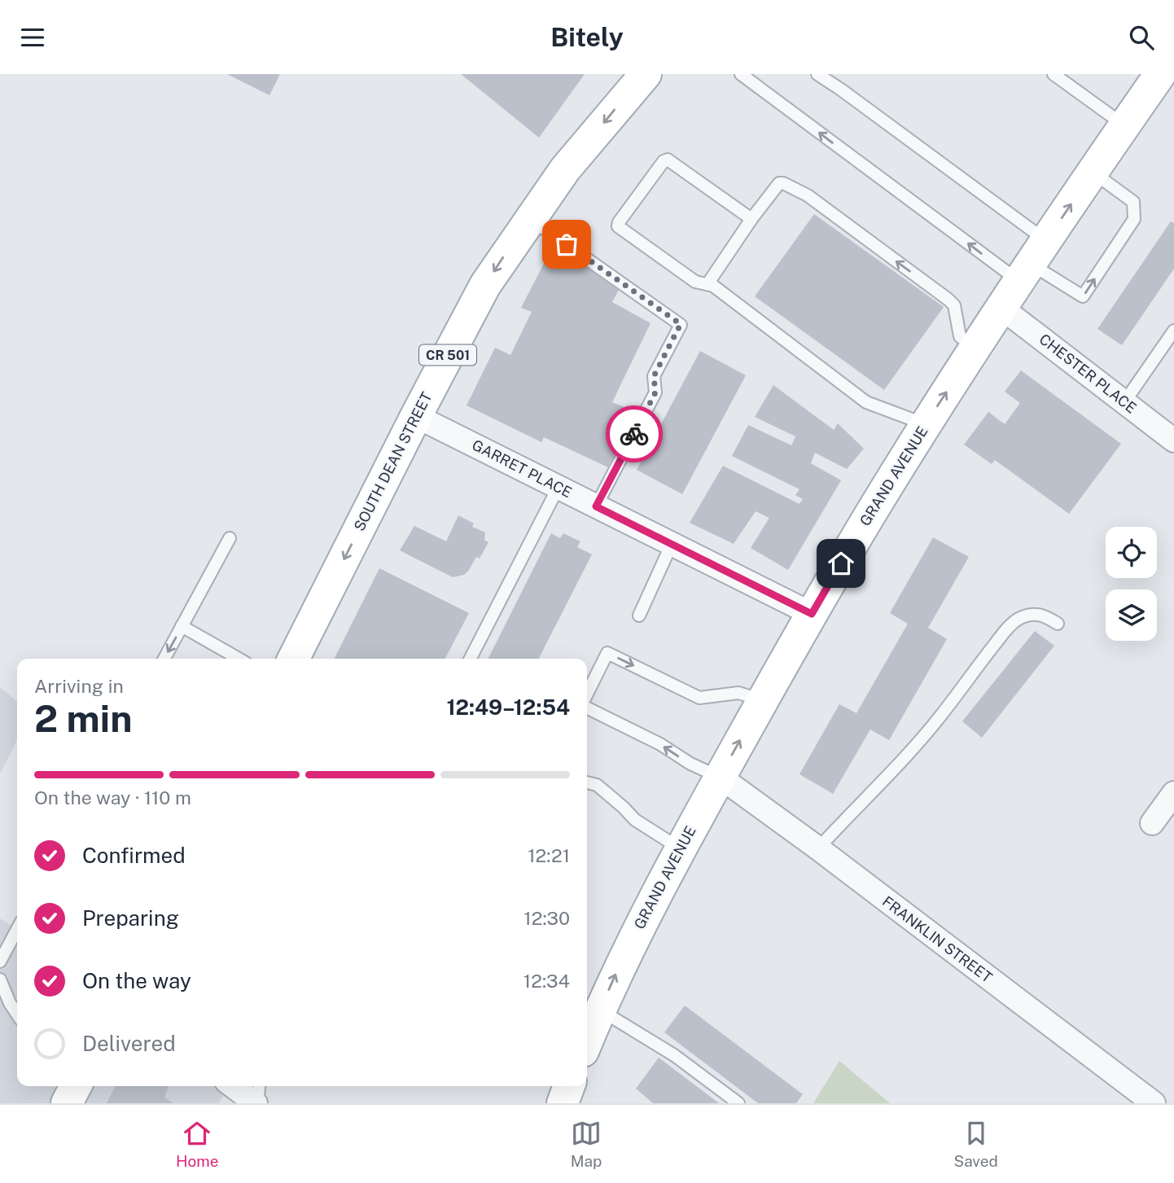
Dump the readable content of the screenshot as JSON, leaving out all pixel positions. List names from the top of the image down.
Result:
{
  "streets": {
    "main road": ["CR 501", "SOUTH DEAN STREET", "GRAND AVENUE"],
    "street": ["CHESTER PLACE", "GARRET PLACE", "FRANKLIN STREET"]
  },
  "crossings": [
    ["CHESTER PLACE", "GRAND AVENUE"],
    ["SOUTH DEAN STREET", "GARRET PLACE"],
    ["GARRET PLACE", "GRAND AVENUE"],
    ["GRAND AVENUE", "FRANKLIN STREET"]
  ],
  "one_way": ["SOUTH DEAN STREET", "GRAND AVENUE"],
  "page": {
    "header": "Bitely",
    "heading": ["2 min", "Arriving in", "12:49–12:54"],
    "bar": "On the way · 110 m",
    "list": [
      ["Confirmed", "12:21"],
      ["Preparing", "12:30"],
      ["On the way", "12:34"],
      "Delivered"
    ],
    "tabs": ["Home", "Map", "Saved"]
  }
}
